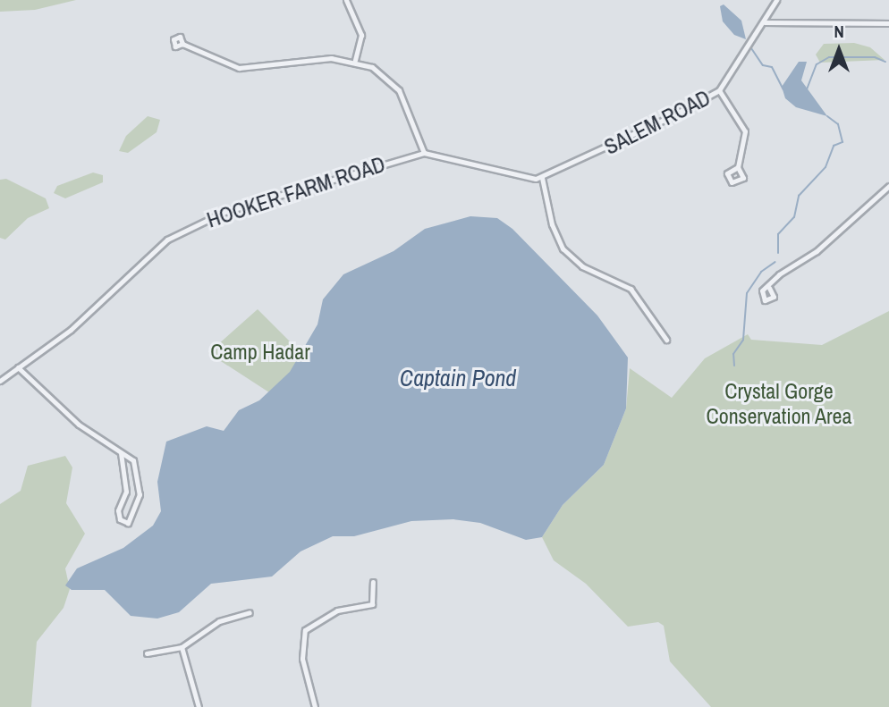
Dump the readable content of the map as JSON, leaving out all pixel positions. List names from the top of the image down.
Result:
{
  "streets": {
    "street": ["SALEM ROAD", "HOOKER FARM ROAD"]
  },
  "water": ["Captain Pond"],
  "parks": ["Camp Hadar", "Crystal Gorge Conservation Area"],
  "north": "top"
}
